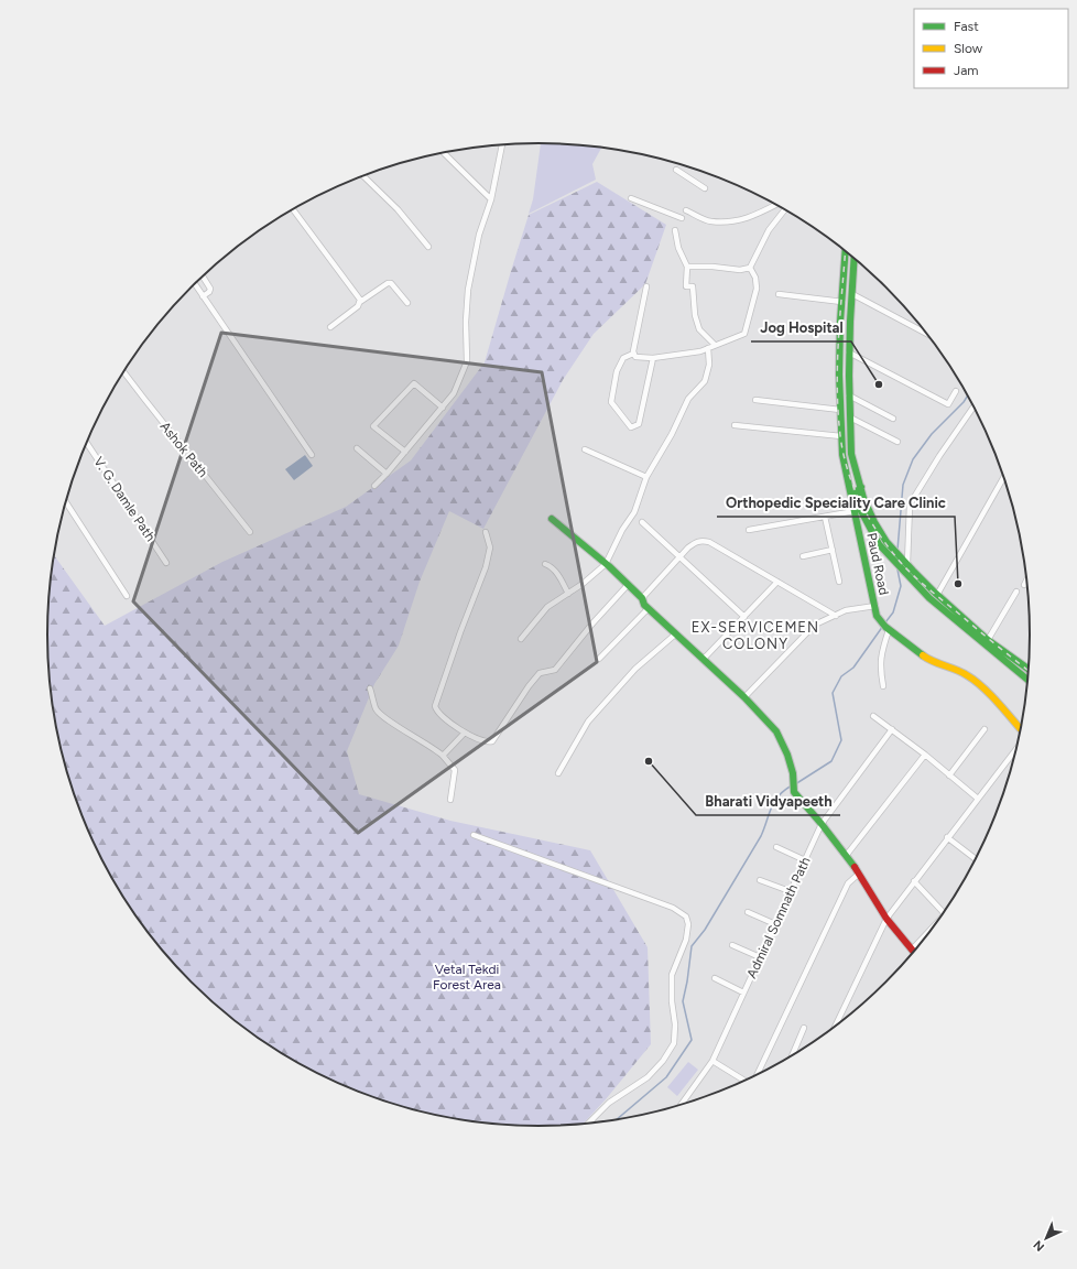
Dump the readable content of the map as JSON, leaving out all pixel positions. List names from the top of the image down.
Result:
{
  "streets": {
    "main road": ["Paud Road"],
    "street": ["Ashok Path", "V. G. Damle Path", "Admiral Somnath Path"]
  },
  "districts": ["EX-SERVICEMEN COLONY"],
  "parks": ["Vetal Tekdi Forest Area"],
  "places": ["Jog Hospital", "Orthopedic Speciality Care Clinic", "Bharati Vidyapeeth"],
  "legend": ["Fast", "Slow", "Jam"],
  "north": "bottom left"
}
